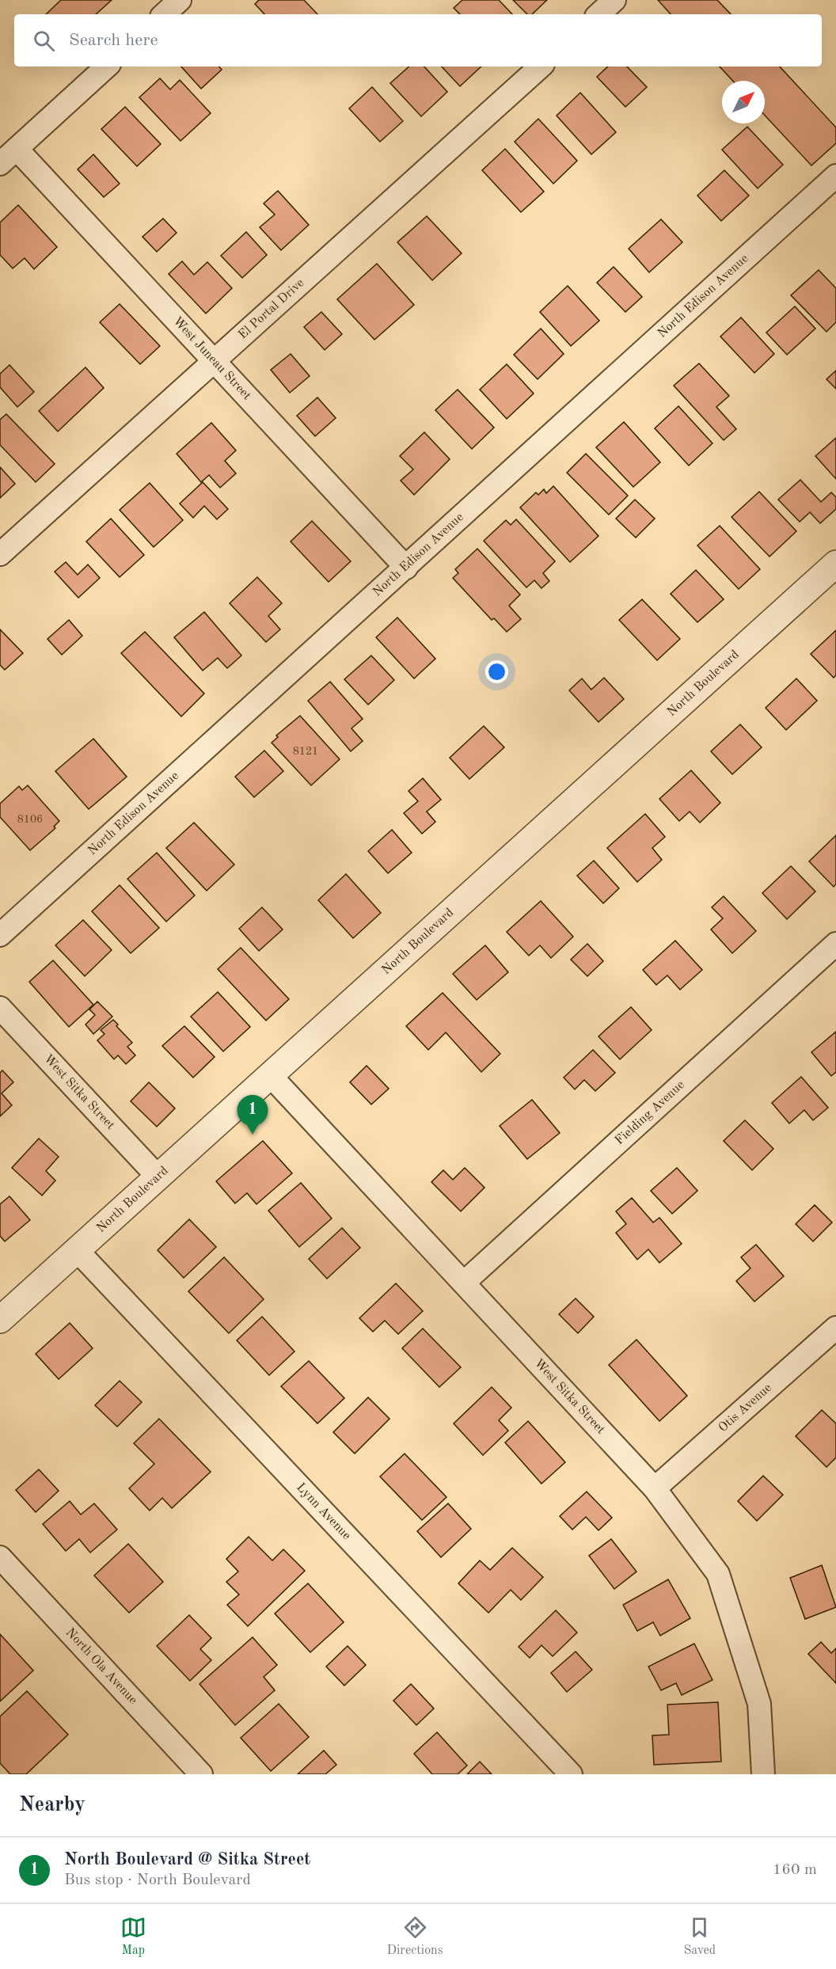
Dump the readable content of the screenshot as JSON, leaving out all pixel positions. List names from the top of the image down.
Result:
{
  "streets": {
    "street": [
      "North Edison Avenue",
      "El Portal Drive",
      "West Juneau Street",
      "North Boulevard",
      "West Sitka Street",
      "Fielding Avenue",
      "Otis Avenue",
      "Lynn Avenue",
      "North Ola Avenue"
    ]
  },
  "crossings": [
    ["North Edison Avenue", "West Juneau Street"],
    ["El Portal Drive", "West Juneau Street"],
    ["North Boulevard", "West Sitka Street"],
    ["North Boulevard", "Lynn Avenue"],
    ["West Sitka Street", "Fielding Avenue"],
    ["West Sitka Street", "Otis Avenue"]
  ],
  "house_numbers": ["8121", "8106"],
  "north": "top right",
  "page": {
    "search": "Search here",
    "pins": "1",
    "heading": "Nearby",
    "list": [
      {
        "mark": "1",
        "name": "North Boulevard @ Sitka Street",
        "note": "Bus stop · North Boulevard",
        "value": "160 m"
      }
    ],
    "nav": ["Map", "Directions", "Saved"]
  }
}
